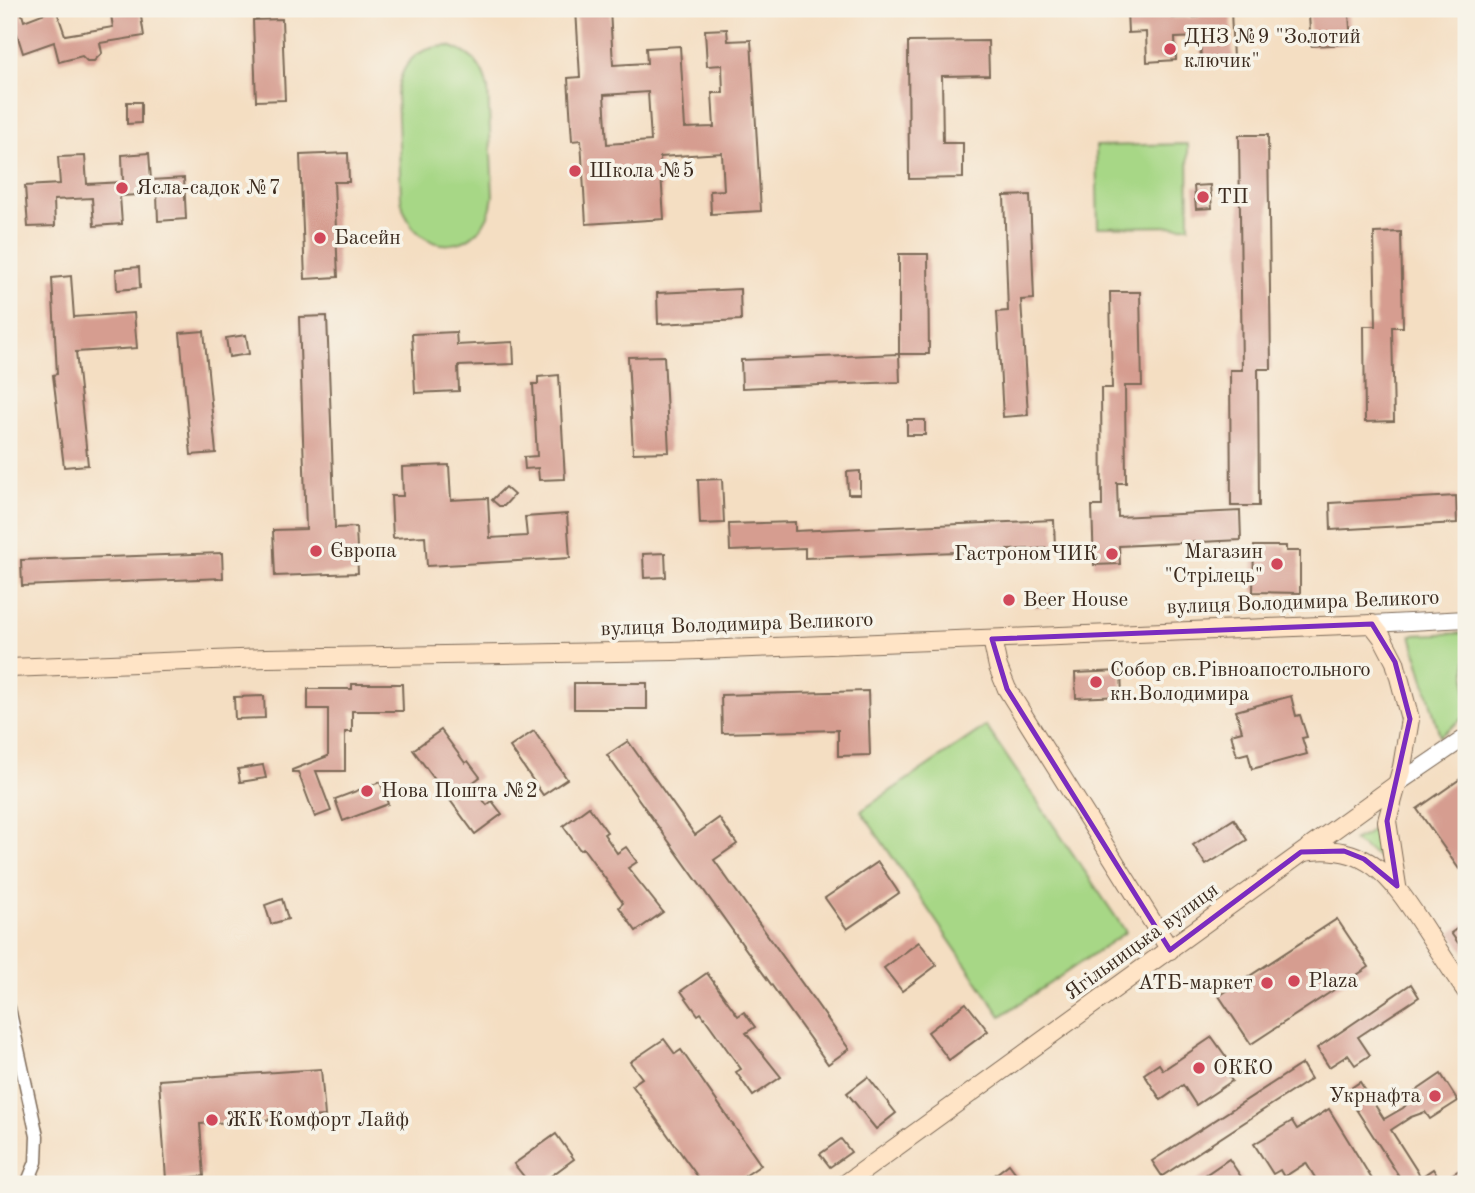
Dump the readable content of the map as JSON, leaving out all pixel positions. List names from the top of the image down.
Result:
{
  "streets": {
    "main road": ["вулиця Володимира Великого", "Ягільницька вулиця"]
  },
  "places": [
    "ДНЗ №9 \"Золотий ключик\"",
    "Школа №5",
    "Ясла-садок №7",
    "ТП",
    "Басейн",
    "Європа",
    "ГастрономЧИК",
    "Магазин \"Стрілець\"",
    "Beer House",
    "Собор св.Рівноапостольного кн.Володимира",
    "Нова Пошта №2",
    "Plaza",
    "АТБ-маркет",
    "ОККО",
    "Укрнафта",
    "ЖК Комфорт Лайф"
  ]
}
